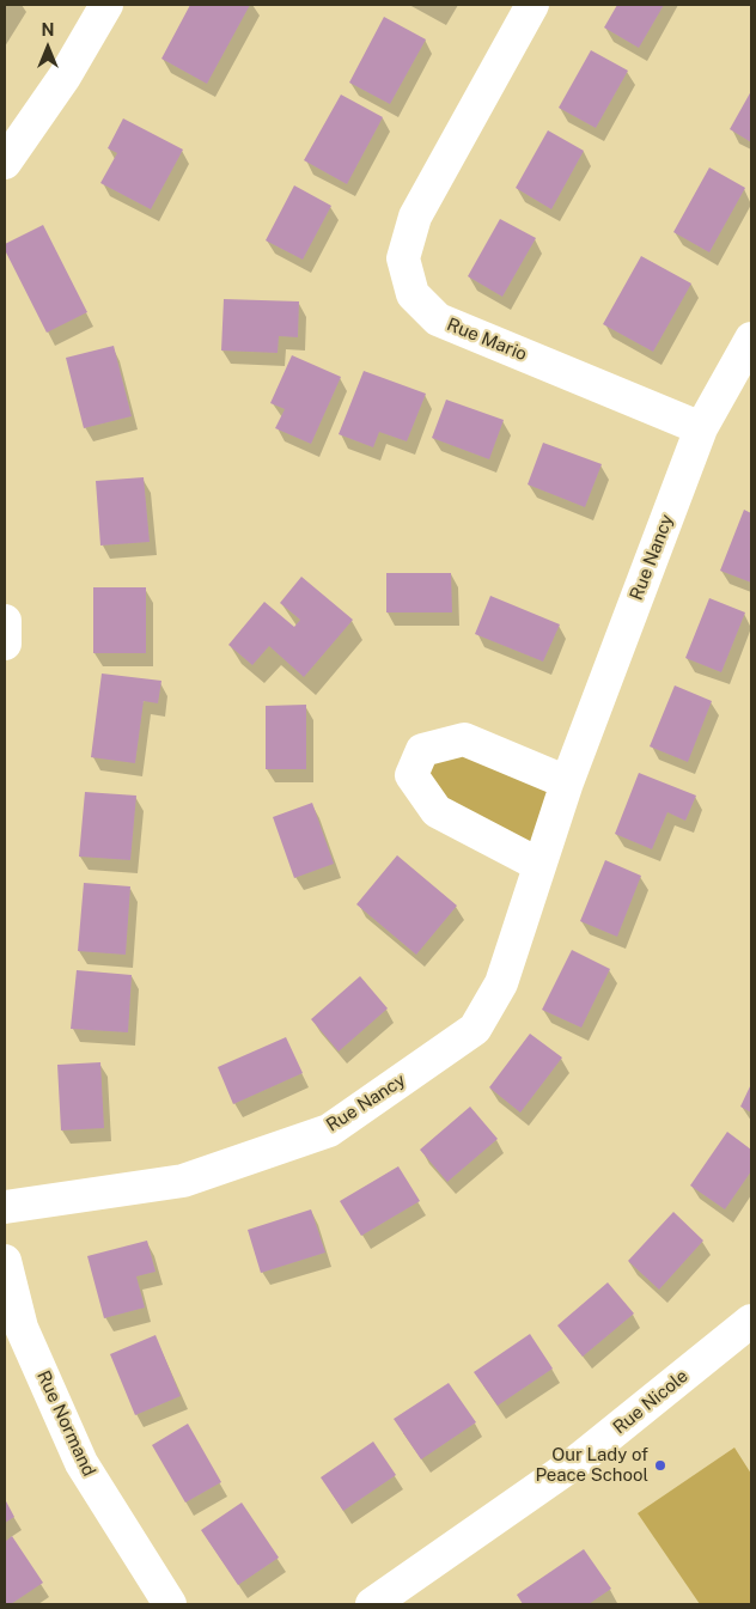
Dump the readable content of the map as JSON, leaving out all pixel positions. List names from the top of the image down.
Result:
{
  "streets": {
    "street": [
      "Rue Mario",
      "Rue Nancy",
      "Rue Nicole",
      "Rue Normand"
    ]
  },
  "crossings": [
    ["Rue Mario", "Rue Nancy"]
  ],
  "places": ["Our Lady of Peace School"],
  "north": "top"
}
